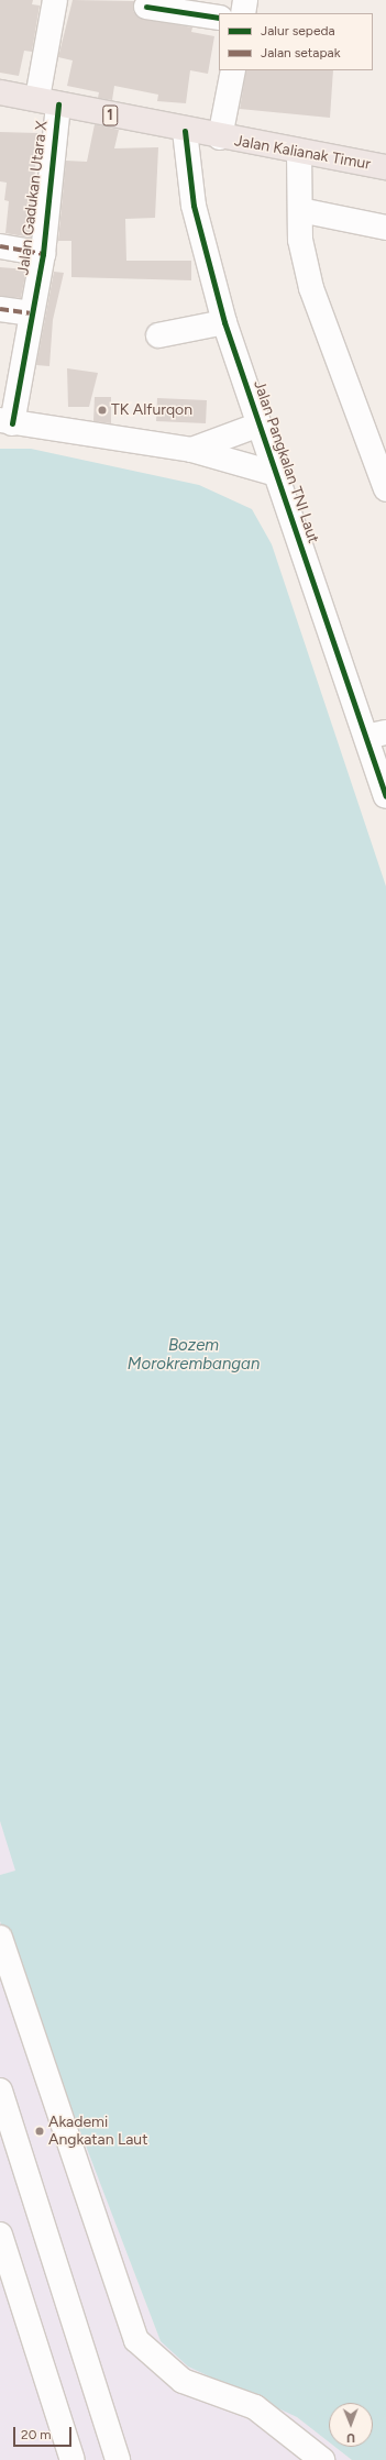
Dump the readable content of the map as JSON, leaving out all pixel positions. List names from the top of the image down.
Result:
{
  "streets": {
    "highway": ["1", "Jalan Kalianak Timur"],
    "street": ["Jalan Gadukan Utara X", "Jalan Pangkalan TNI Laut"]
  },
  "crossings": [
    ["1", "Jalan Kalianak Timur"],
    ["1", "Jalan Gadukan Utara X"],
    ["1", "Jalan Pangkalan TNI Laut"]
  ],
  "water": ["Bozem Morokrembangan"],
  "places": ["TK Alfurqon", "Akademi Angkatan Laut"],
  "legend": ["Jalur sepeda", "Jalan setapak"],
  "scale_bar": "20 m",
  "north": "bottom"
}
